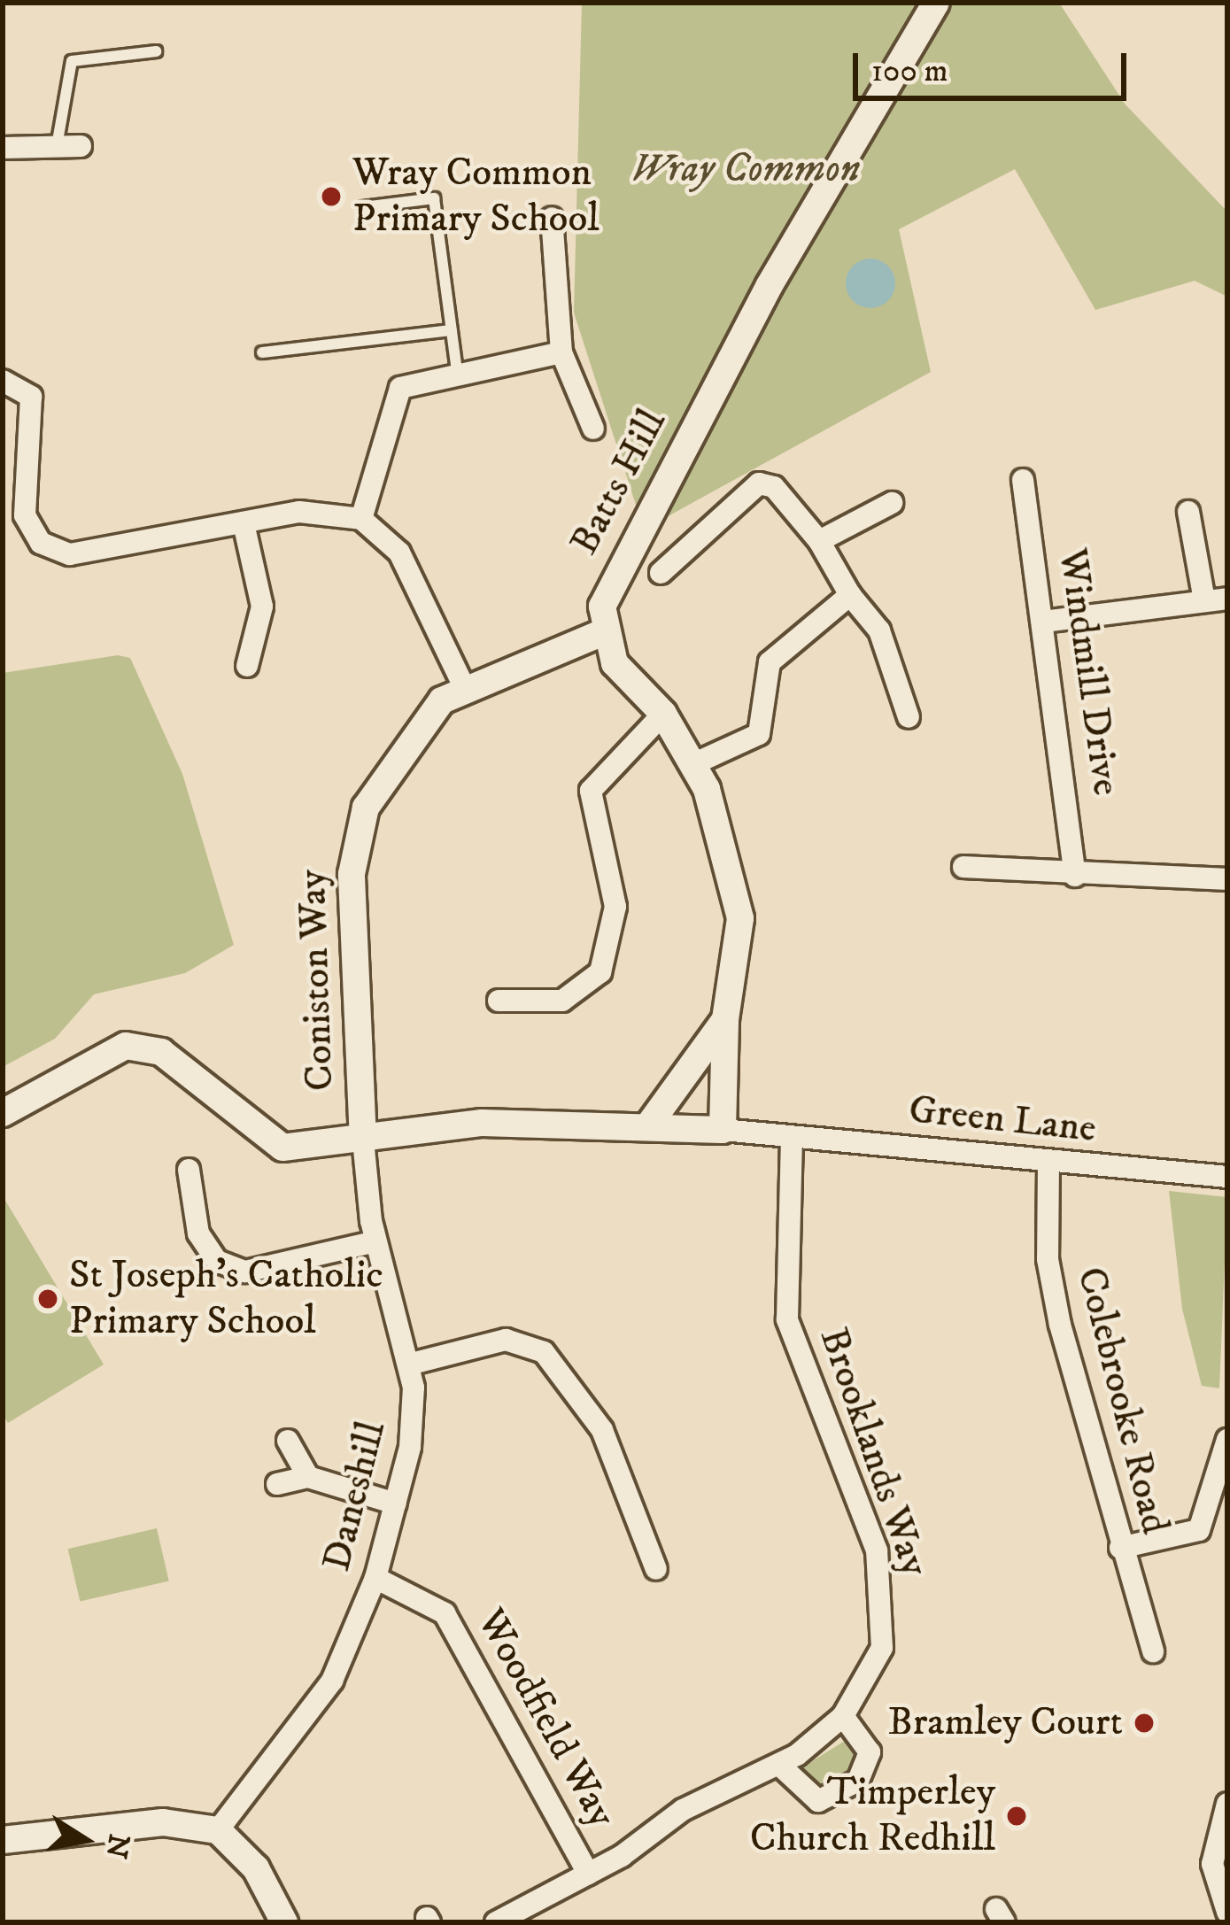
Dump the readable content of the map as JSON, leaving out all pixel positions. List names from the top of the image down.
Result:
{
  "streets": {
    "street": [
      "Batts Hill",
      "Windmill Drive",
      "Coniston Way",
      "Green Lane",
      "Colebrooke Road",
      "Brooklands Way",
      "Daneshill",
      "Woodfield Way"
    ]
  },
  "crossings": [
    ["Batts Hill", "Coniston Way"],
    ["Coniston Way", "Daneshill"],
    ["Green Lane", "Colebrooke Road"],
    ["Green Lane", "Brooklands Way"],
    ["Brooklands Way", "Woodfield Way"],
    ["Daneshill", "Woodfield Way"]
  ],
  "parks": ["Wray Common"],
  "places": [
    "Wray Common Primary School",
    "St Joseph's Catholic Primary School",
    "Bramley Court",
    "Timperley Church Redhill"
  ],
  "scale_bar": "100 m",
  "north": "right"
}
